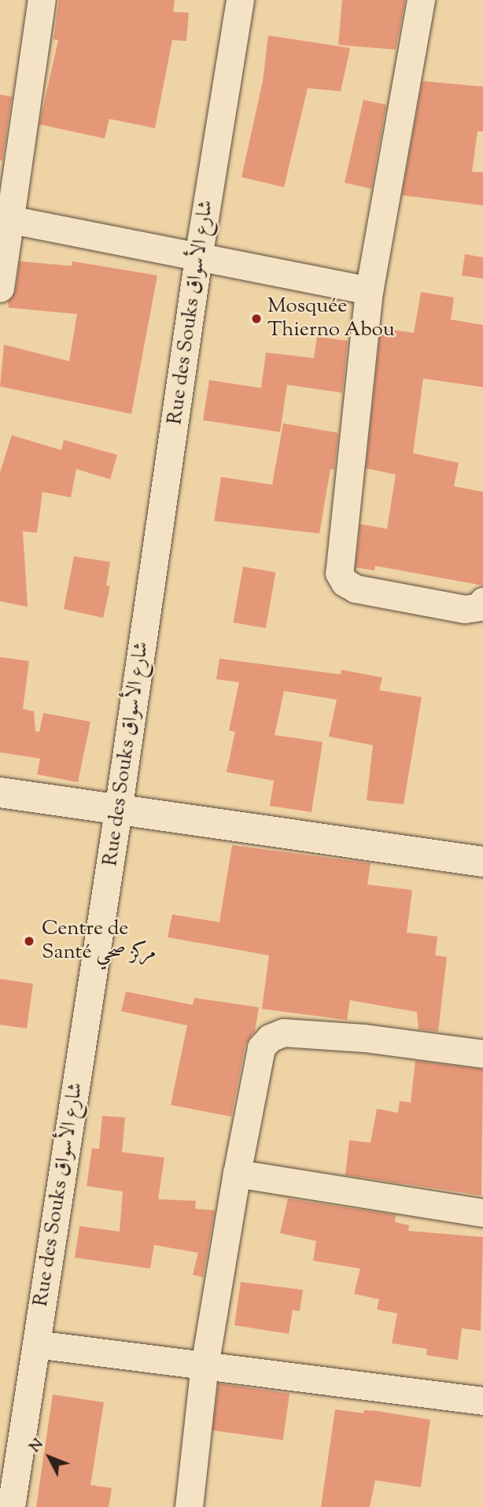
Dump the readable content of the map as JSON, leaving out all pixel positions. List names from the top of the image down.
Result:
{
  "streets": {
    "street": ["Rue des Souks شارع الأسواق"]
  },
  "places": ["Mosquée Thierno Abou", "Centre de Santé مركز صحي"],
  "north": "top left"
}
